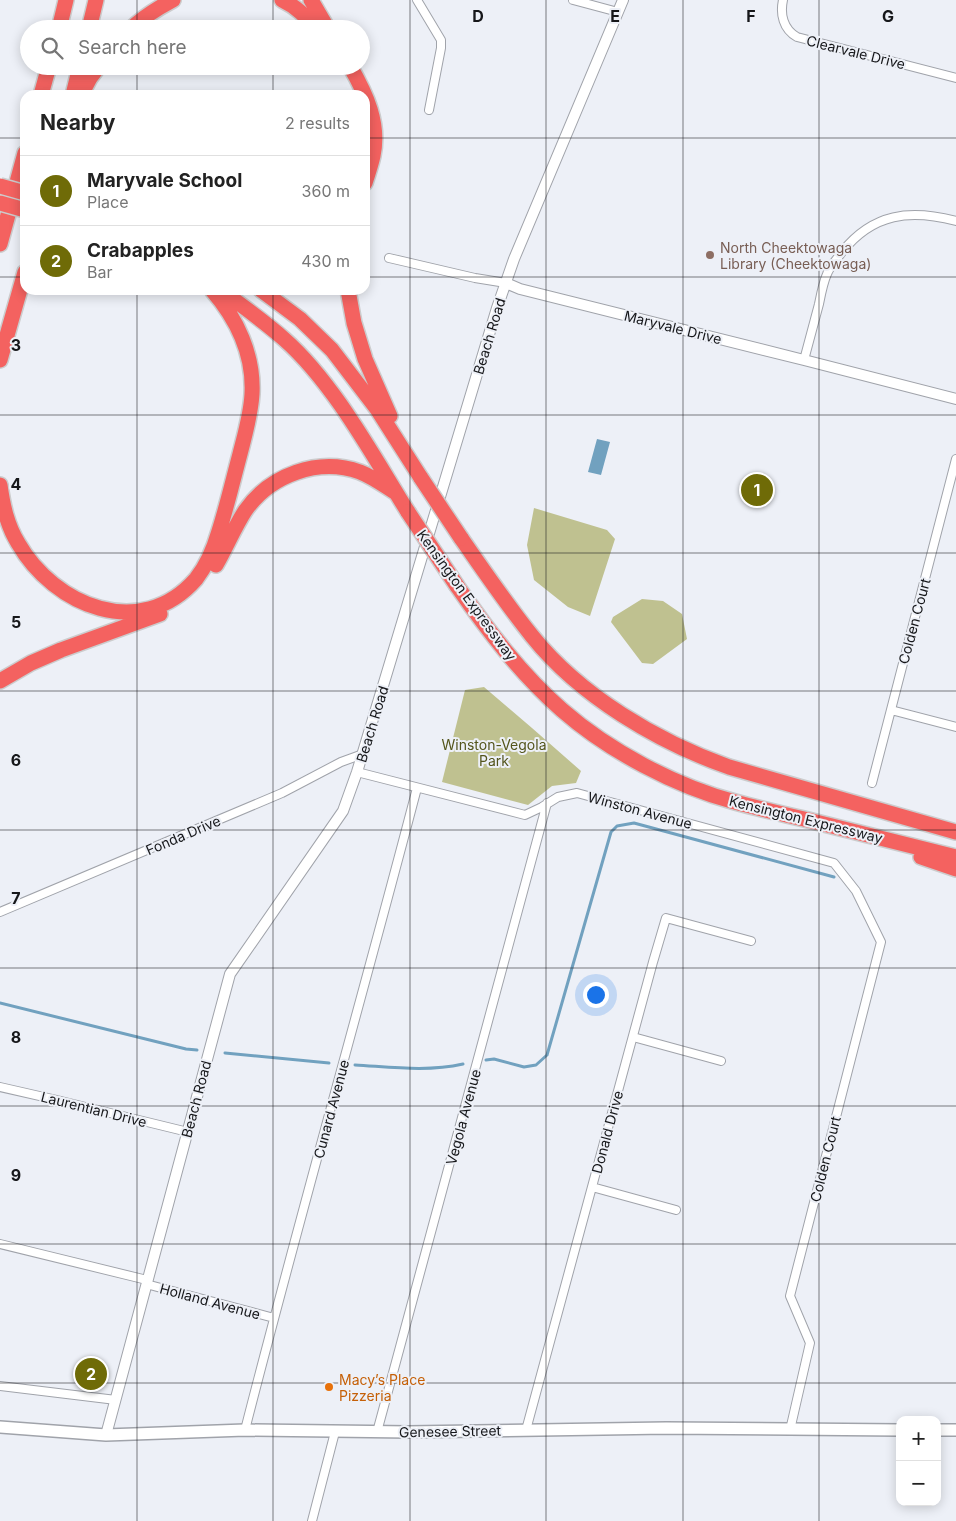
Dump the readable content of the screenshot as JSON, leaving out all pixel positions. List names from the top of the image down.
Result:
{
  "streets": {
    "highway": ["Kensington Expressway"],
    "main road": ["Genesee Street"],
    "street": [
      "Clearvale Drive",
      "Maryvale Drive",
      "Beach Road",
      "Colden Court",
      "Winston Avenue",
      "Fonda Drive",
      "Laurentian Drive",
      "Cunard Avenue",
      "Vegola Avenue",
      "Donald Drive",
      "Holland Avenue"
    ]
  },
  "crossings": [
    ["Maryvale Drive", "Beach Road"],
    ["Beach Road", "Winston Avenue"],
    ["Beach Road", "Fonda Drive"],
    ["Beach Road", "Laurentian Drive"],
    ["Beach Road", "Holland Avenue"],
    ["Beach Road", "Genesee Street"],
    ["Colden Court", "Winston Avenue"],
    ["Colden Court", "Genesee Street"],
    ["Winston Avenue", "Cunard Avenue"],
    ["Winston Avenue", "Vegola Avenue"],
    ["Cunard Avenue", "Holland Avenue"],
    ["Cunard Avenue", "Genesee Street"],
    ["Vegola Avenue", "Genesee Street"],
    ["Donald Drive", "Genesee Street"]
  ],
  "parks": ["Winston-Vegola Park"],
  "places": ["North Cheektowaga Library (Cheektowaga)", "Macy’s Place Pizzeria"],
  "page": {
    "search": "Search here",
    "heading": ["Nearby", "2 results"],
    "list": [
      {
        "mark": "1",
        "name": "Maryvale School",
        "note": "Place",
        "value": "360 m"
      },
      {
        "mark": "2",
        "name": "Crabapples",
        "note": "Bar",
        "value": "430 m"
      }
    ],
    "pins": ["1", "2"],
    "map_buttons": ["+", "−"]
  },
  "grid": {
    "columns": [
      "D",
      "E",
      "F",
      "G"
    ],
    "rows": [
      "3",
      "4",
      "5",
      "6",
      "7",
      "8",
      "9"
    ]
  }
}
